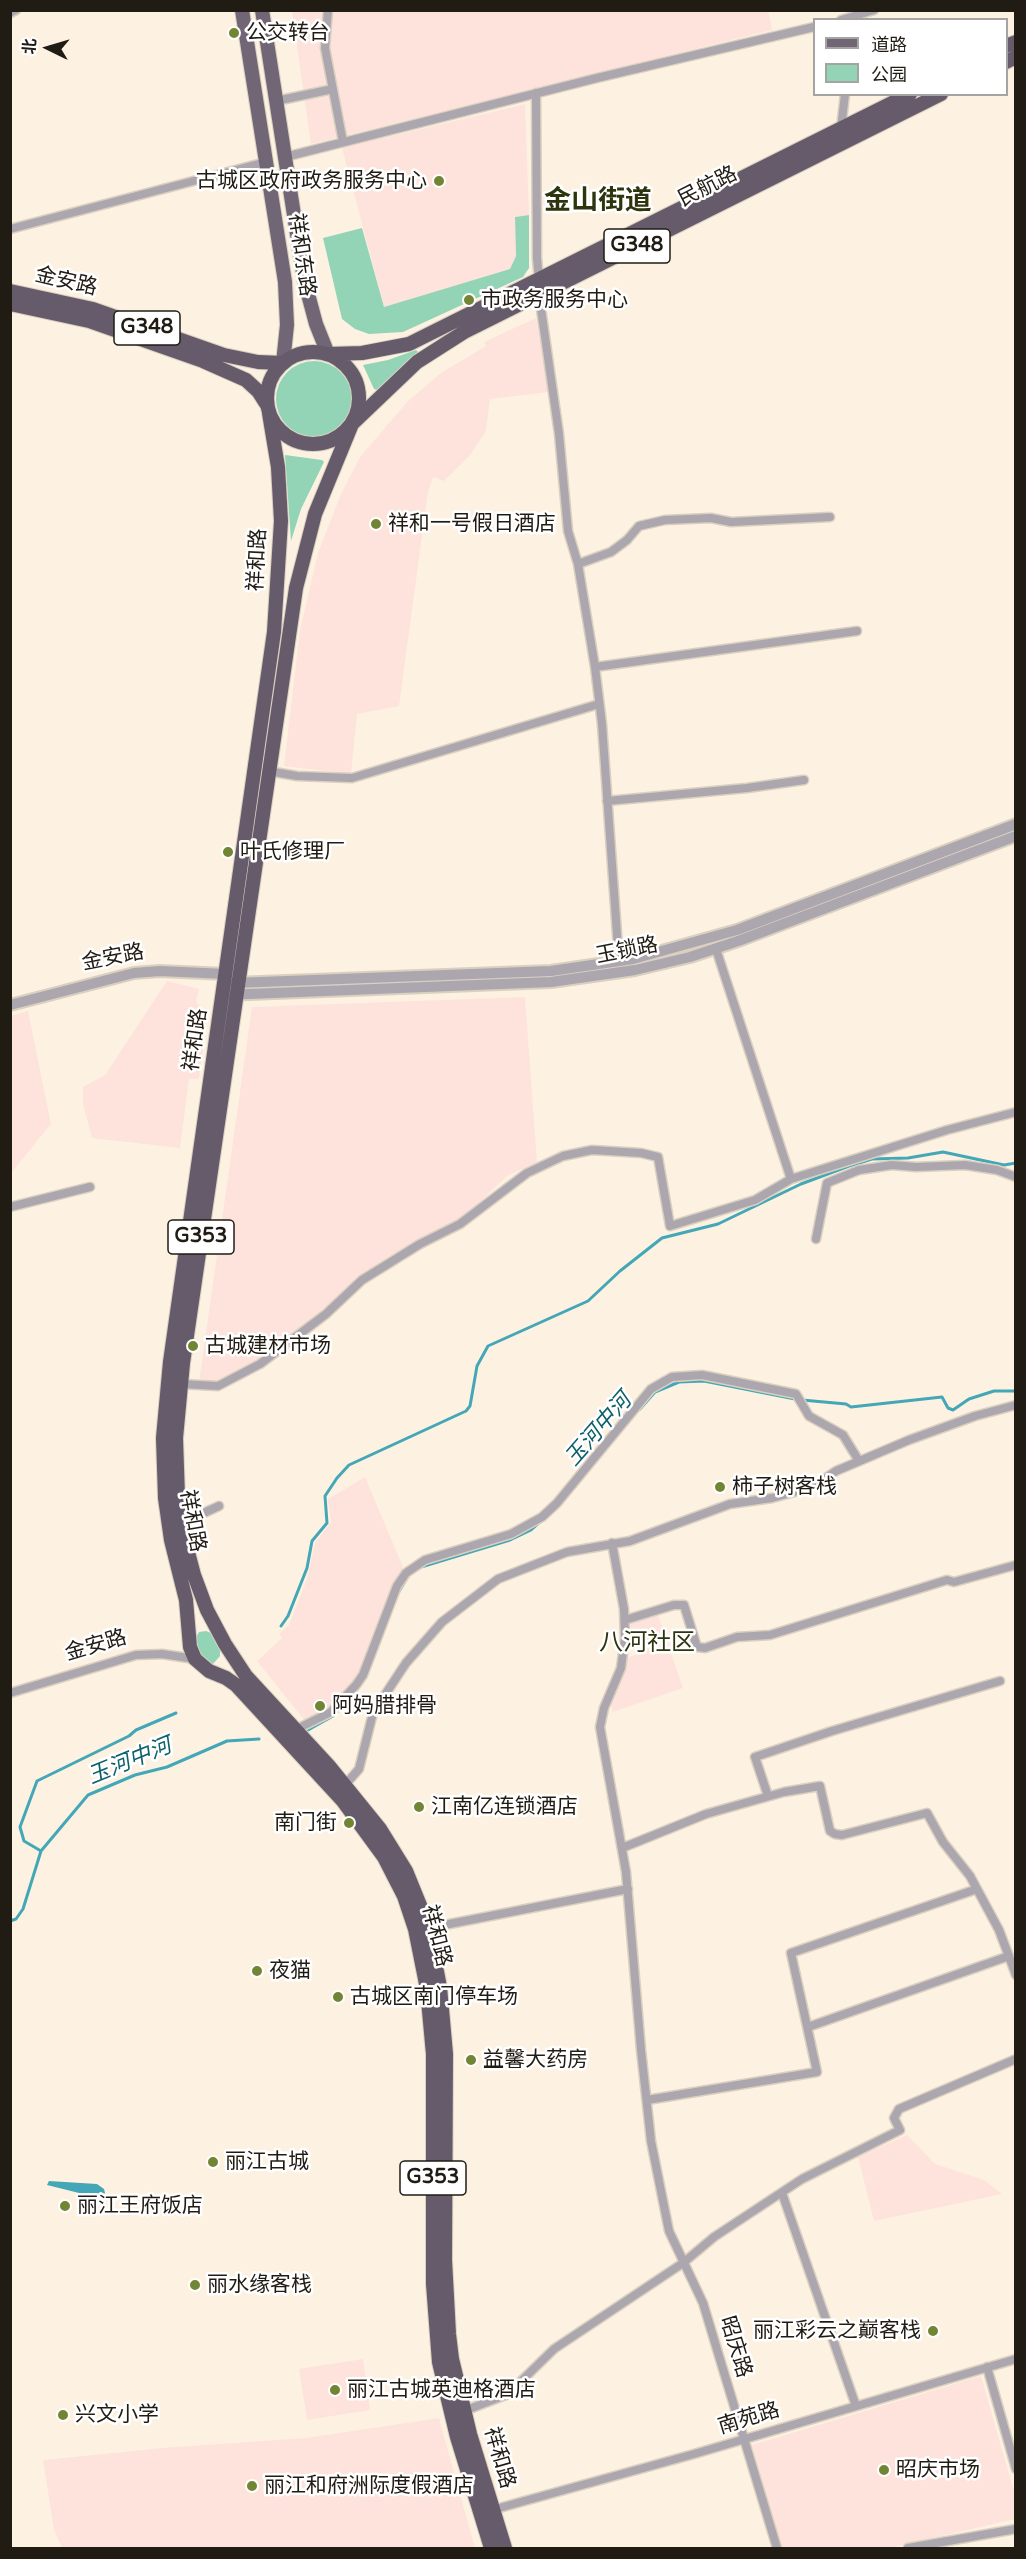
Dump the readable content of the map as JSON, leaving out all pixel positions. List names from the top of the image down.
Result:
{
  "streets": {
    "highway": [
      "民航路",
      "G348",
      "金安路",
      "祥和路",
      "G353"
    ],
    "main road": ["祥和东路"],
    "street": ["玉锁路", "昭庆路", "南苑路"]
  },
  "crossings": [
    ["民航路", "G348"],
    ["民航路", "祥和东路"],
    ["民航路", "金安路"],
    ["民航路", "祥和路"],
    ["G348", "祥和东路"],
    ["G348", "金安路"],
    ["G348", "祥和路"],
    ["祥和东路", "金安路"],
    ["祥和东路", "祥和路"],
    ["金安路", "祥和路"],
    ["金安路", "玉锁路"],
    ["祥和路", "玉锁路"],
    ["祥和路", "南苑路"],
    ["昭庆路", "南苑路"]
  ],
  "districts": ["金山街道", "八河社区"],
  "water": ["玉河中河"],
  "places": [
    "公交转台",
    "古城区政府政务服务中心",
    "市政务服务中心",
    "祥和一号假日酒店",
    "叶氏修理厂",
    "古城建材市场",
    "柿子树客栈",
    "阿妈腊排骨",
    "江南亿连锁酒店",
    "南门街",
    "夜猫",
    "古城区南门停车场",
    "益馨大药房",
    "丽江古城",
    "丽江王府饭店",
    "丽水缘客栈",
    "丽江彩云之巅客栈",
    "丽江古城英迪格酒店",
    "兴文小学",
    "昭庆市场",
    "丽江和府洲际度假酒店"
  ],
  "legend": ["道路", "公园"],
  "north": "left"
}
